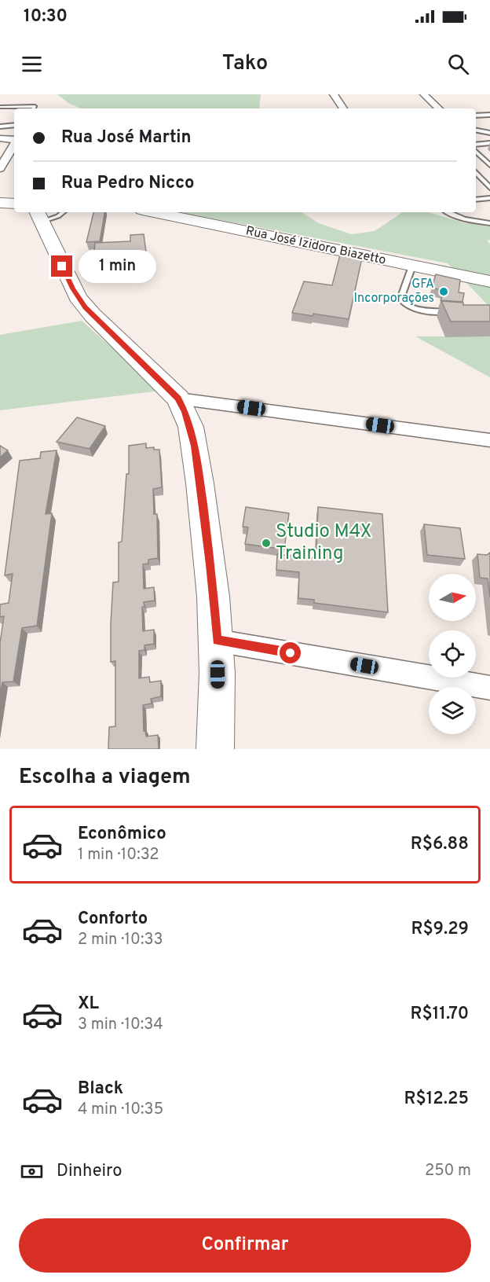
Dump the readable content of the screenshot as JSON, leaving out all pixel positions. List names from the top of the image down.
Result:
{
  "streets": {
    "street": ["Rua José Izidoro Biazetto"]
  },
  "places": ["GFA Incorporações", "Studio M4X Training"],
  "north": "right",
  "page": {
    "status": "10:30",
    "header": "Tako",
    "banner": ["Rua José Martin", "Rua Pedro Nicco"],
    "bubble": "1 min",
    "heading": "Escolha a viagem",
    "list": [
      {
        "name": "Econômico",
        "note": "1 min · 10:32",
        "value": "R$6.88"
      },
      {
        "name": "Conforto",
        "note": "2 min · 10:33",
        "value": "R$9.29"
      },
      {
        "name": "XL",
        "note": "3 min · 10:34",
        "value": "R$11.70"
      },
      {
        "name": "Black",
        "note": "4 min · 10:35",
        "value": "R$12.25"
      }
    ],
    "pay": ["Dinheiro", "250 m"],
    "buttons": "Confirmar"
  }
}
